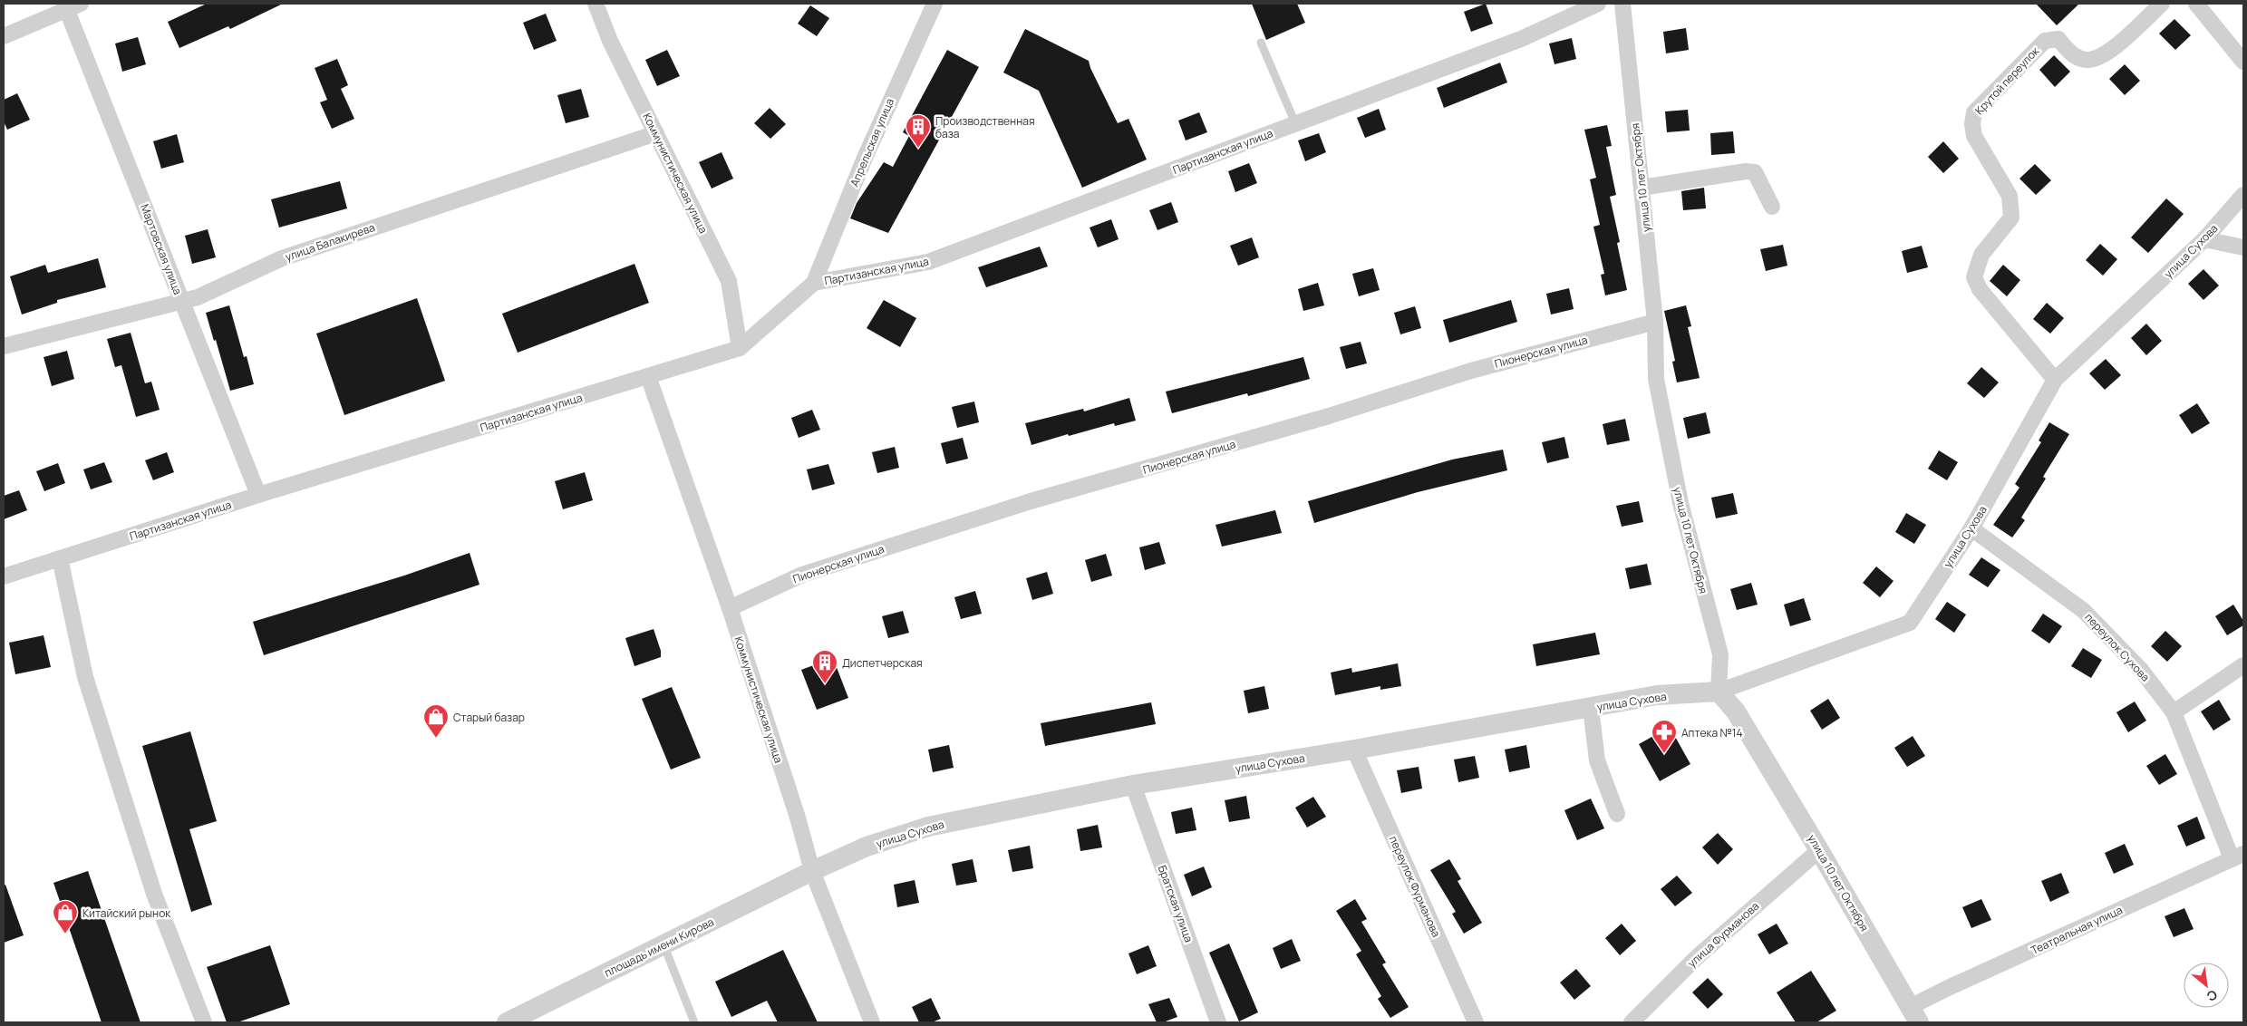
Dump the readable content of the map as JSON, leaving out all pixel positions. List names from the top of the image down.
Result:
{
  "streets": {
    "street": [
      "Крутой переулок",
      "Апрельская улица",
      "Партизанская улица",
      "Коммунистическая улица",
      "улица 10 лет Октября",
      "улица Балакирева",
      "Мартовская улица",
      "улица Сухова",
      "Пионерская улица",
      "переулок Сухова",
      "переулок Фурманова",
      "Братская улица",
      "Театральная улица",
      "улица Фурманова",
      "площадь имени Кирова"
    ]
  },
  "crossings": [
    ["Крутой переулок", "улица Сухова"],
    ["Апрельская улица", "Партизанская улица"],
    ["Партизанская улица", "Коммунистическая улица"],
    ["Партизанская улица", "Мартовская улица"],
    ["Коммунистическая улица", "улица Балакирева"],
    ["Коммунистическая улица", "улица Сухова"],
    ["Коммунистическая улица", "Пионерская улица"],
    ["Коммунистическая улица", "площадь имени Кирова"],
    ["улица 10 лет Октября", "улица Сухова"],
    ["улица 10 лет Октября", "Пионерская улица"],
    ["улица 10 лет Октября", "Театральная улица"],
    ["улица 10 лет Октября", "улица Фурманова"],
    ["улица Балакирева", "Мартовская улица"],
    ["улица Сухова", "переулок Сухова"],
    ["улица Сухова", "переулок Фурманова"],
    ["улица Сухова", "Братская улица"],
    ["улица Сухова", "площадь имени Кирова"],
    ["переулок Сухова", "Театральная улица"]
  ],
  "places": {
    "building": ["Производственная база", "Диспетчерская"],
    "shop": ["Старый базар", "Китайский рынок"],
    "pharmacy": ["Аптека №14"]
  },
  "north": "bottom right"
}
